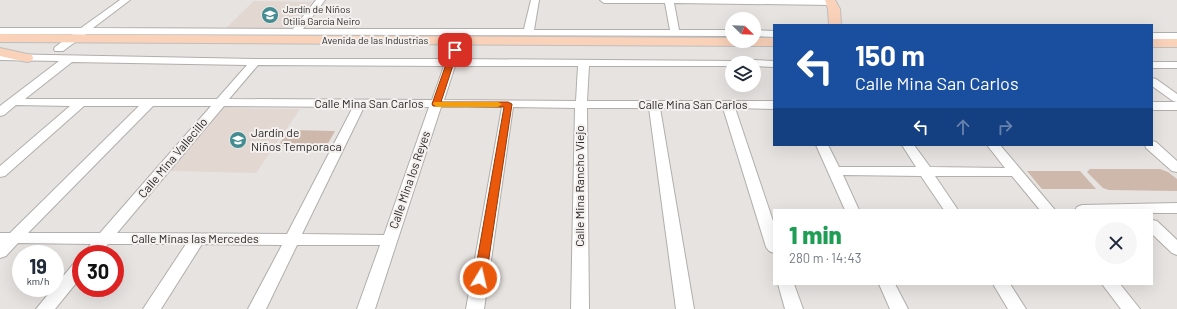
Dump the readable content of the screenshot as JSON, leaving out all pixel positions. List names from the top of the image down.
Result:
{
  "streets": {
    "main road": ["Avenida de las Industrias"],
    "street": [
      "Calle Mina San Carlos",
      "Calle Mina Vallecillo",
      "Calle Mina los Reyes",
      "Calle Mina Rancho Viejo",
      "Calle Minas las Mercedes"
    ]
  },
  "crossings": [
    ["Avenida de las Industrias", "Calle Mina Vallecillo"],
    ["Avenida de las Industrias", "Calle Mina los Reyes"],
    ["Avenida de las Industrias", "Calle Mina Rancho Viejo"],
    ["Calle Mina San Carlos", "Calle Mina Vallecillo"],
    ["Calle Mina San Carlos", "Calle Mina los Reyes"],
    ["Calle Mina San Carlos", "Calle Mina Rancho Viejo"],
    ["Calle Mina Vallecillo", "Calle Minas las Mercedes"],
    ["Calle Mina los Reyes", "Calle Minas las Mercedes"]
  ],
  "places": {
    "school or university": ["Jardín de Niños Otilia García Neiro", "Jardín de Niños Temporaca"]
  },
  "north": "bottom right",
  "page": {
    "turn": ["150 m", "Calle Mina San Carlos"],
    "heading": ["1 min", "280 m · 14:43"],
    "speed": "19 km/h",
    "limit": "30"
  }
}
